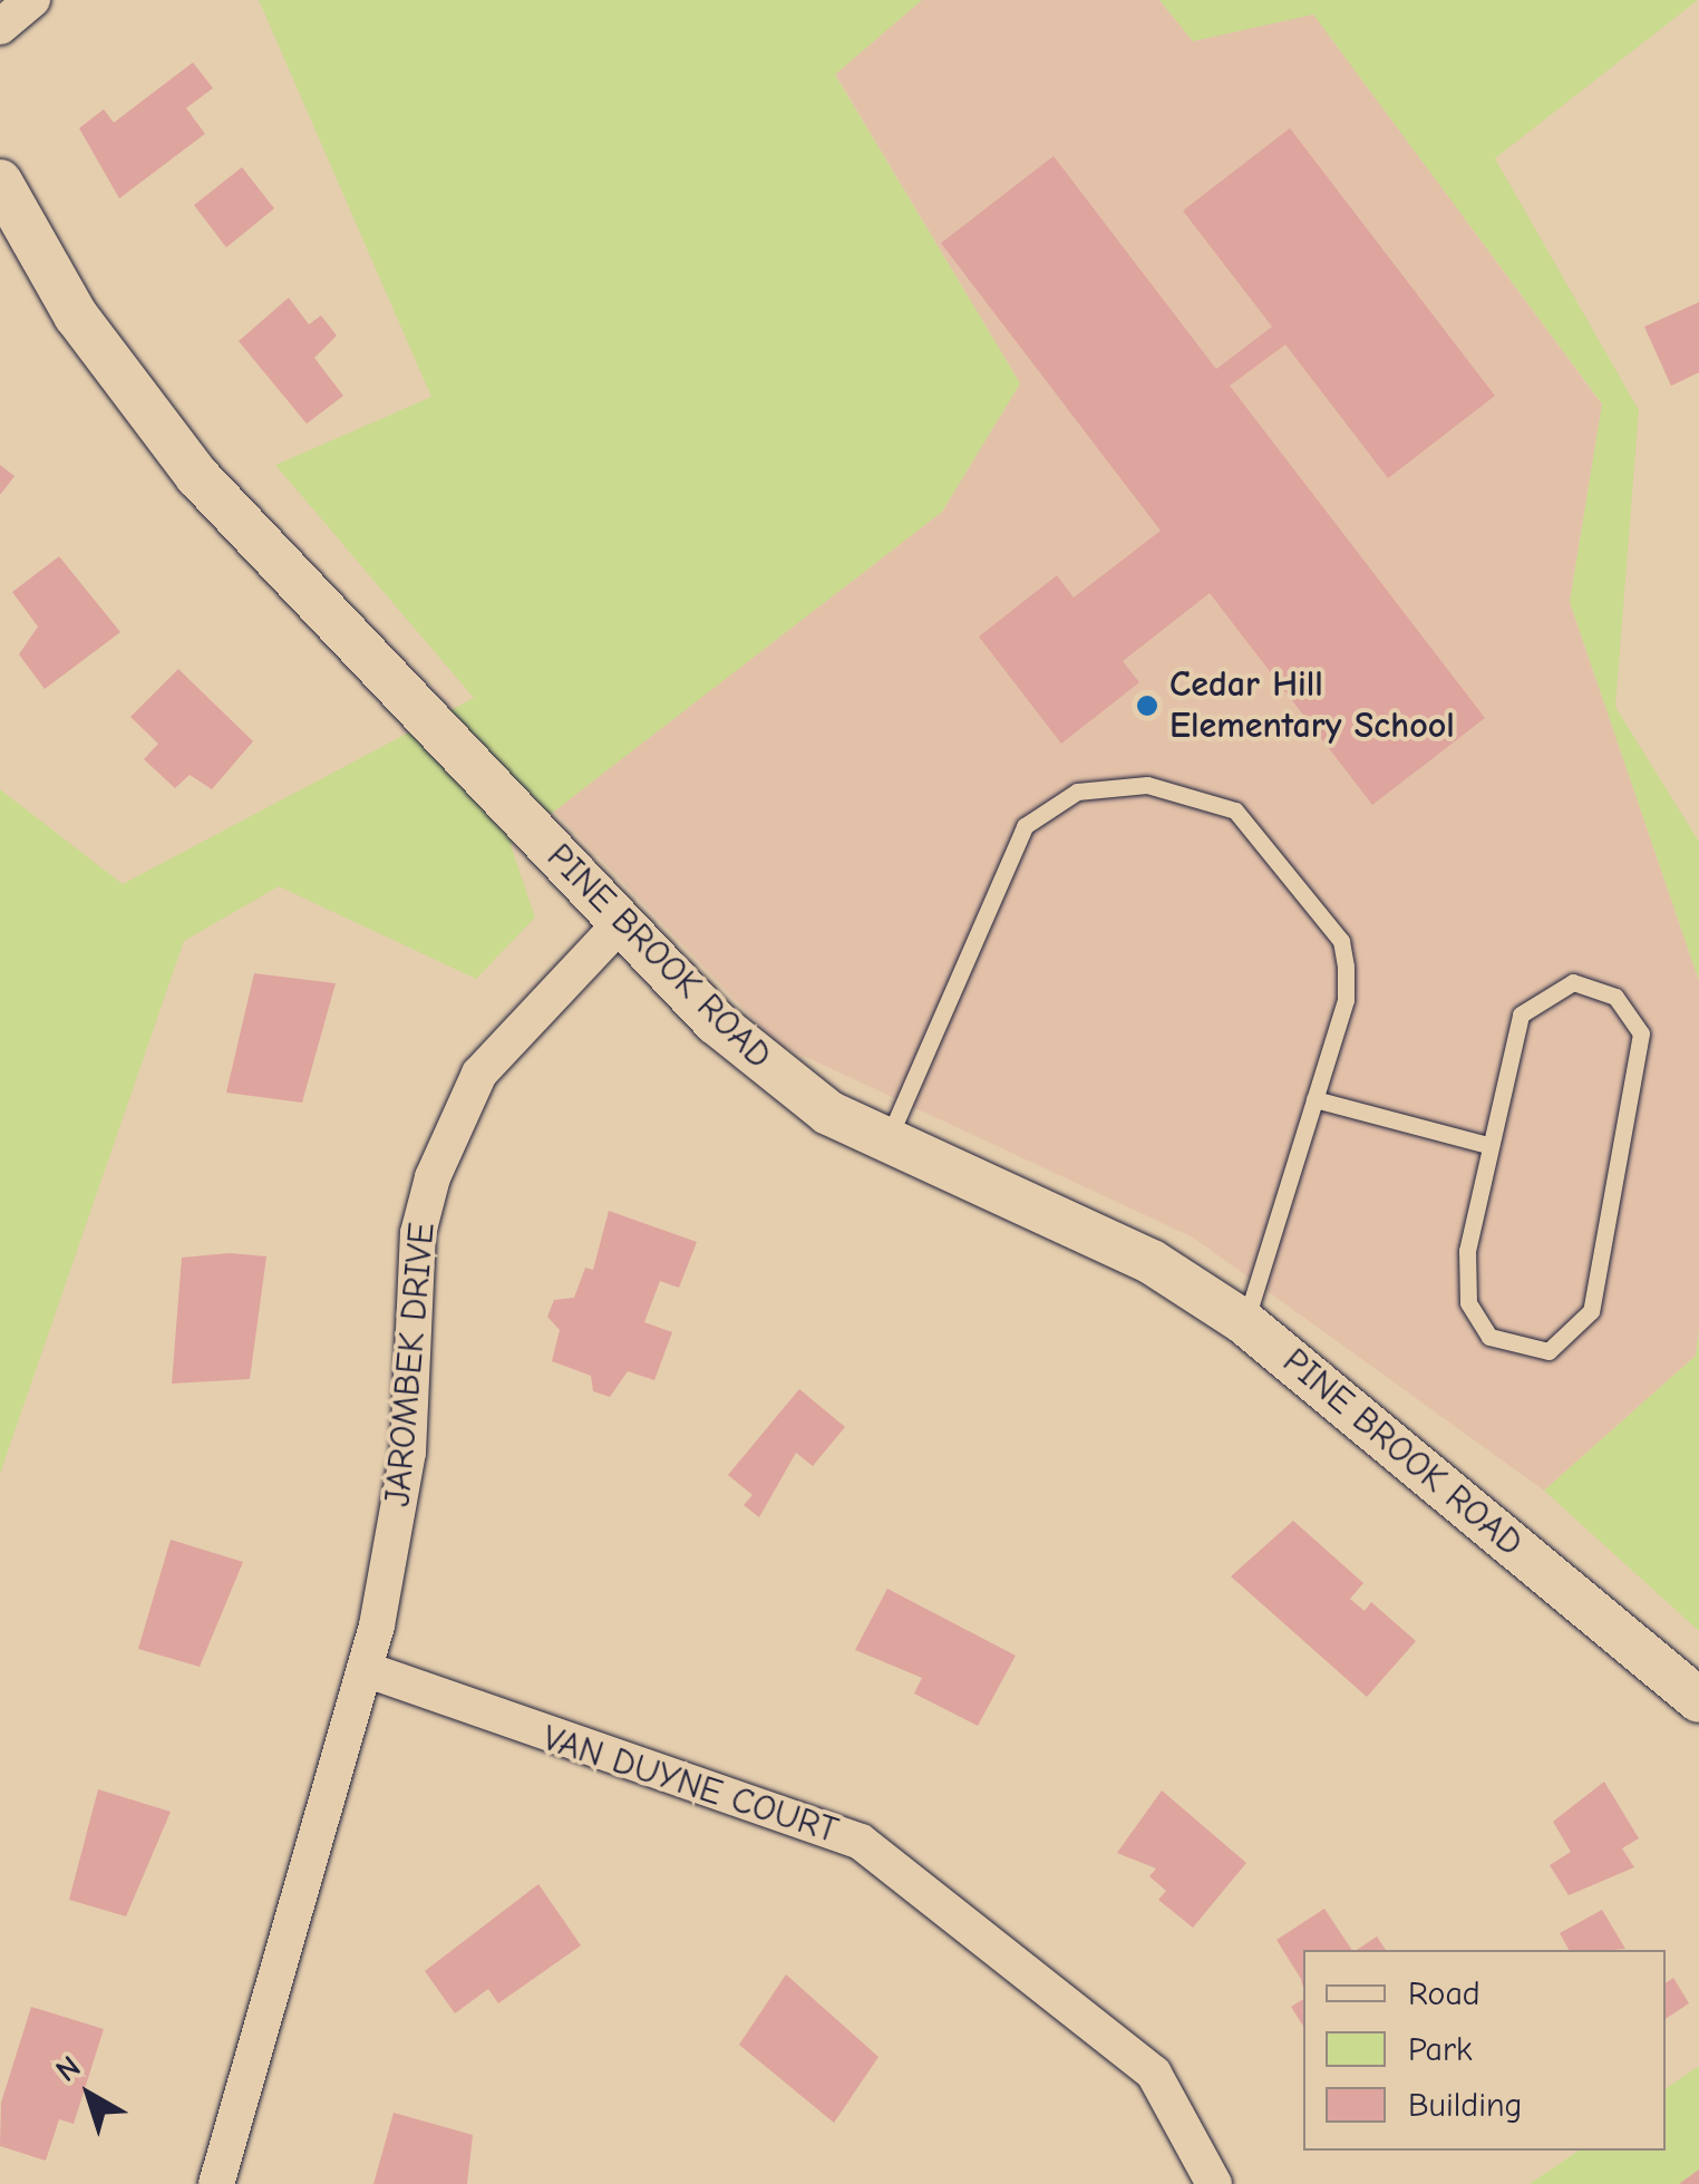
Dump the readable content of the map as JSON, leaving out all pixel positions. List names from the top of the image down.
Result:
{
  "streets": {
    "street": ["PINE BROOK ROAD", "JAROMBEK DRIVE", "VAN DUYNE COURT"]
  },
  "crossings": [
    ["PINE BROOK ROAD", "JAROMBEK DRIVE"],
    ["JAROMBEK DRIVE", "VAN DUYNE COURT"]
  ],
  "places": ["Cedar Hill Elementary School"],
  "legend": ["Road", "Park", "Building"],
  "north": "top left"
}
